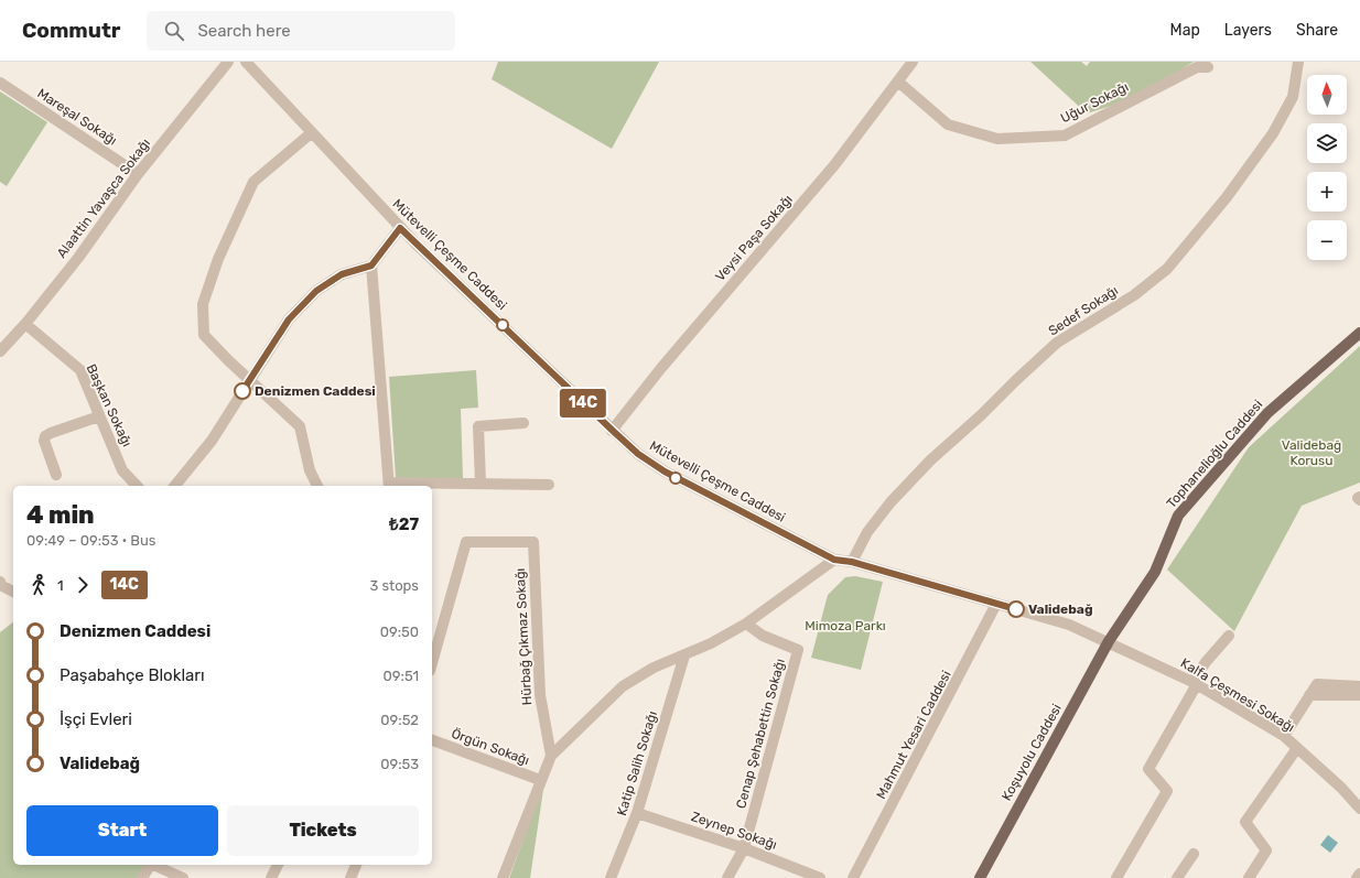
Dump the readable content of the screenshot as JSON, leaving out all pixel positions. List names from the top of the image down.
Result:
{
  "streets": {
    "main road": ["Tophanelioğlu Caddesi", "Koşuyolu Caddesi"],
    "street": [
      "Uğur Sokağı",
      "Mareşal Sokağı",
      "Alaattin Yavaşca Sokağı",
      "Veysi Paşa Sokağı",
      "Mütevelli Çeşme Caddesi",
      "Sedef Sokağı",
      "Başkan Sokağı",
      "Hürbağ Çıkmaz Sokağı",
      "Kalfa Çeşmesi Sokağı",
      "Cenap Şehabettin Sokağı",
      "Mahmut Yesari Caddesi",
      "Örgün Sokağı",
      "Katip Salih Sokağı",
      "Zeynep Sokağı"
    ]
  },
  "crossings": [
    ["Uğur Sokağı", "Veysi Paşa Sokağı"],
    ["Mareşal Sokağı", "Alaattin Yavaşca Sokağı"],
    ["Alaattin Yavaşca Sokağı", "Başkan Sokağı"],
    ["Veysi Paşa Sokağı", "Mütevelli Çeşme Caddesi"],
    ["Mütevelli Çeşme Caddesi", "Sedef Sokağı"],
    ["Mütevelli Çeşme Caddesi", "Tophanelioğlu Caddesi"],
    ["Mütevelli Çeşme Caddesi", "Kalfa Çeşmesi Sokağı"],
    ["Mütevelli Çeşme Caddesi", "Mahmut Yesari Caddesi"],
    ["Mütevelli Çeşme Caddesi", "Koşuyolu Caddesi"],
    ["Tophanelioğlu Caddesi", "Kalfa Çeşmesi Sokağı"],
    ["Tophanelioğlu Caddesi", "Koşuyolu Caddesi"],
    ["Kalfa Çeşmesi Sokağı", "Koşuyolu Caddesi"],
    ["Cenap Şehabettin Sokağı", "Zeynep Sokağı"],
    ["Katip Salih Sokağı", "Zeynep Sokağı"]
  ],
  "parks": ["Validebağ Korusu", "Mimoza Parkı"],
  "places": ["Denizmen Caddesi", "Validebağ"],
  "lines": ["bus line 14C"],
  "north": "top",
  "page": {
    "header": "Commutr",
    "search": "Search here",
    "nav": ["Map", "Layers", "Share"],
    "on_map": "14C",
    "map_buttons": ["+", "−"],
    "heading": ["4 min", "09:49 – 09:53 · Bus", "₺27"],
    "legs": ["1", "14C", "3 stops"],
    "list": [
      {
        "name": "Denizmen Caddesi",
        "value": "09:50"
      },
      {
        "name": "Paşabahçe Blokları",
        "value": "09:51"
      },
      {
        "name": "İşçi Evleri",
        "value": "09:52"
      },
      {
        "name": "Validebağ",
        "value": "09:53"
      }
    ],
    "buttons": ["Start", "Tickets"]
  }
}
